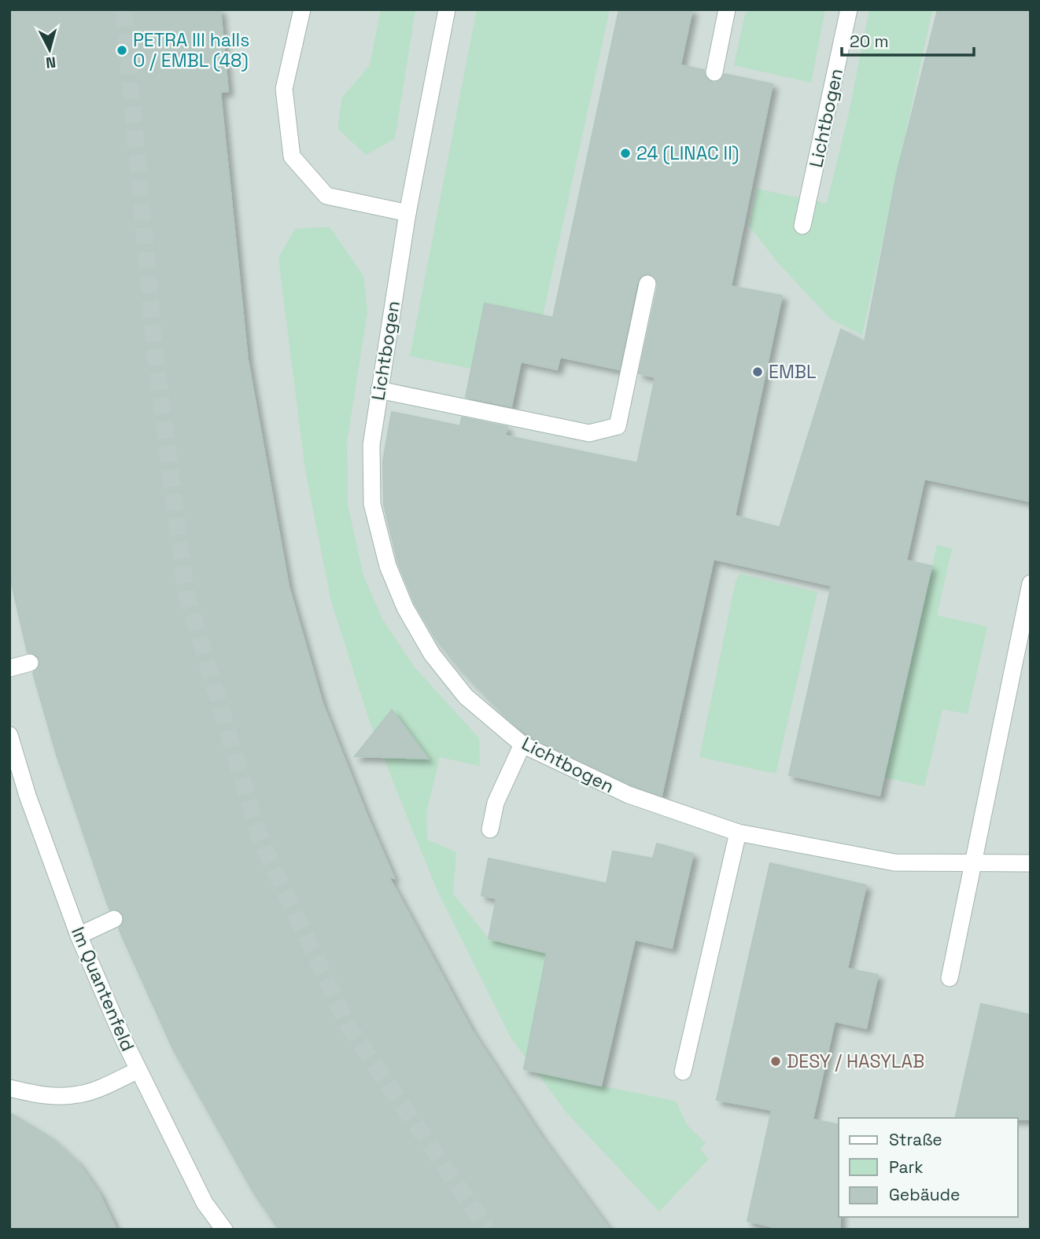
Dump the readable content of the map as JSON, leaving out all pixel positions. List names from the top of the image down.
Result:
{
  "streets": {
    "lane": ["Lichtbogen", "Im Quantenfeld"]
  },
  "places": [
    "PETRA III halls O / EMBL (48)",
    "24 (LINAC II)",
    "EMBL",
    "DESY / HASYLAB"
  ],
  "legend": ["Straße", "Park", "Gebäude"],
  "scale_bar": "20 m",
  "north": "bottom"
}
